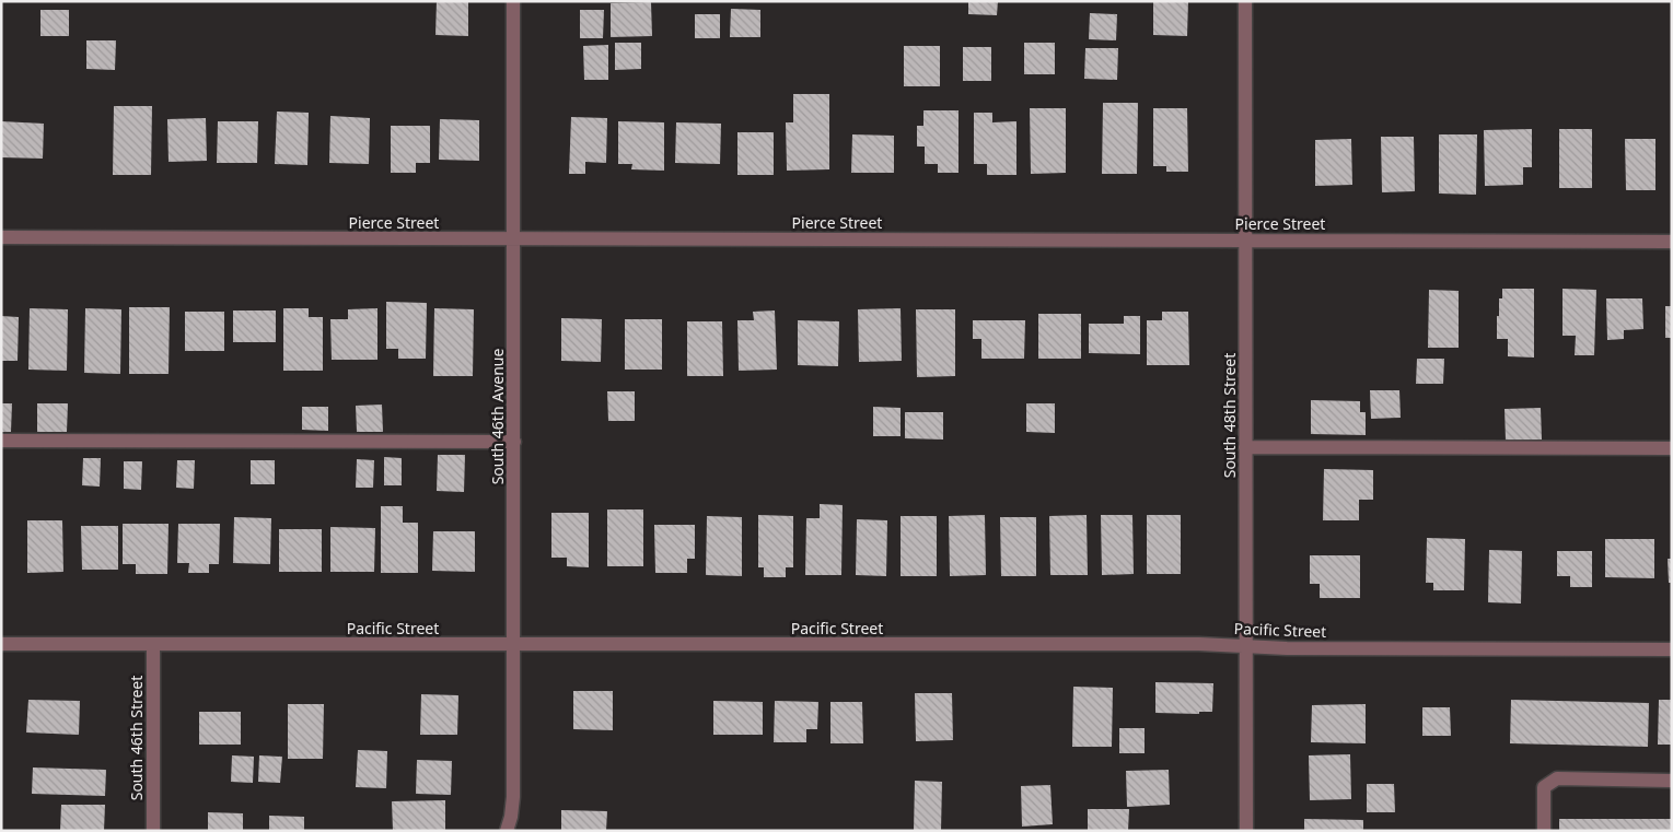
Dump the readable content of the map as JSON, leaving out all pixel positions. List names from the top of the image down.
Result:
{
  "streets": {
    "street": [
      "Pierce Street",
      "South 48th Street",
      "South 46th Avenue",
      "Pacific Street",
      "South 46th Street"
    ]
  },
  "crossings": [
    ["Pierce Street", "South 48th Street"],
    ["Pierce Street", "South 46th Avenue"],
    ["South 48th Street", "Pacific Street"],
    ["South 46th Avenue", "Pacific Street"],
    ["Pacific Street", "South 46th Street"]
  ]
}
